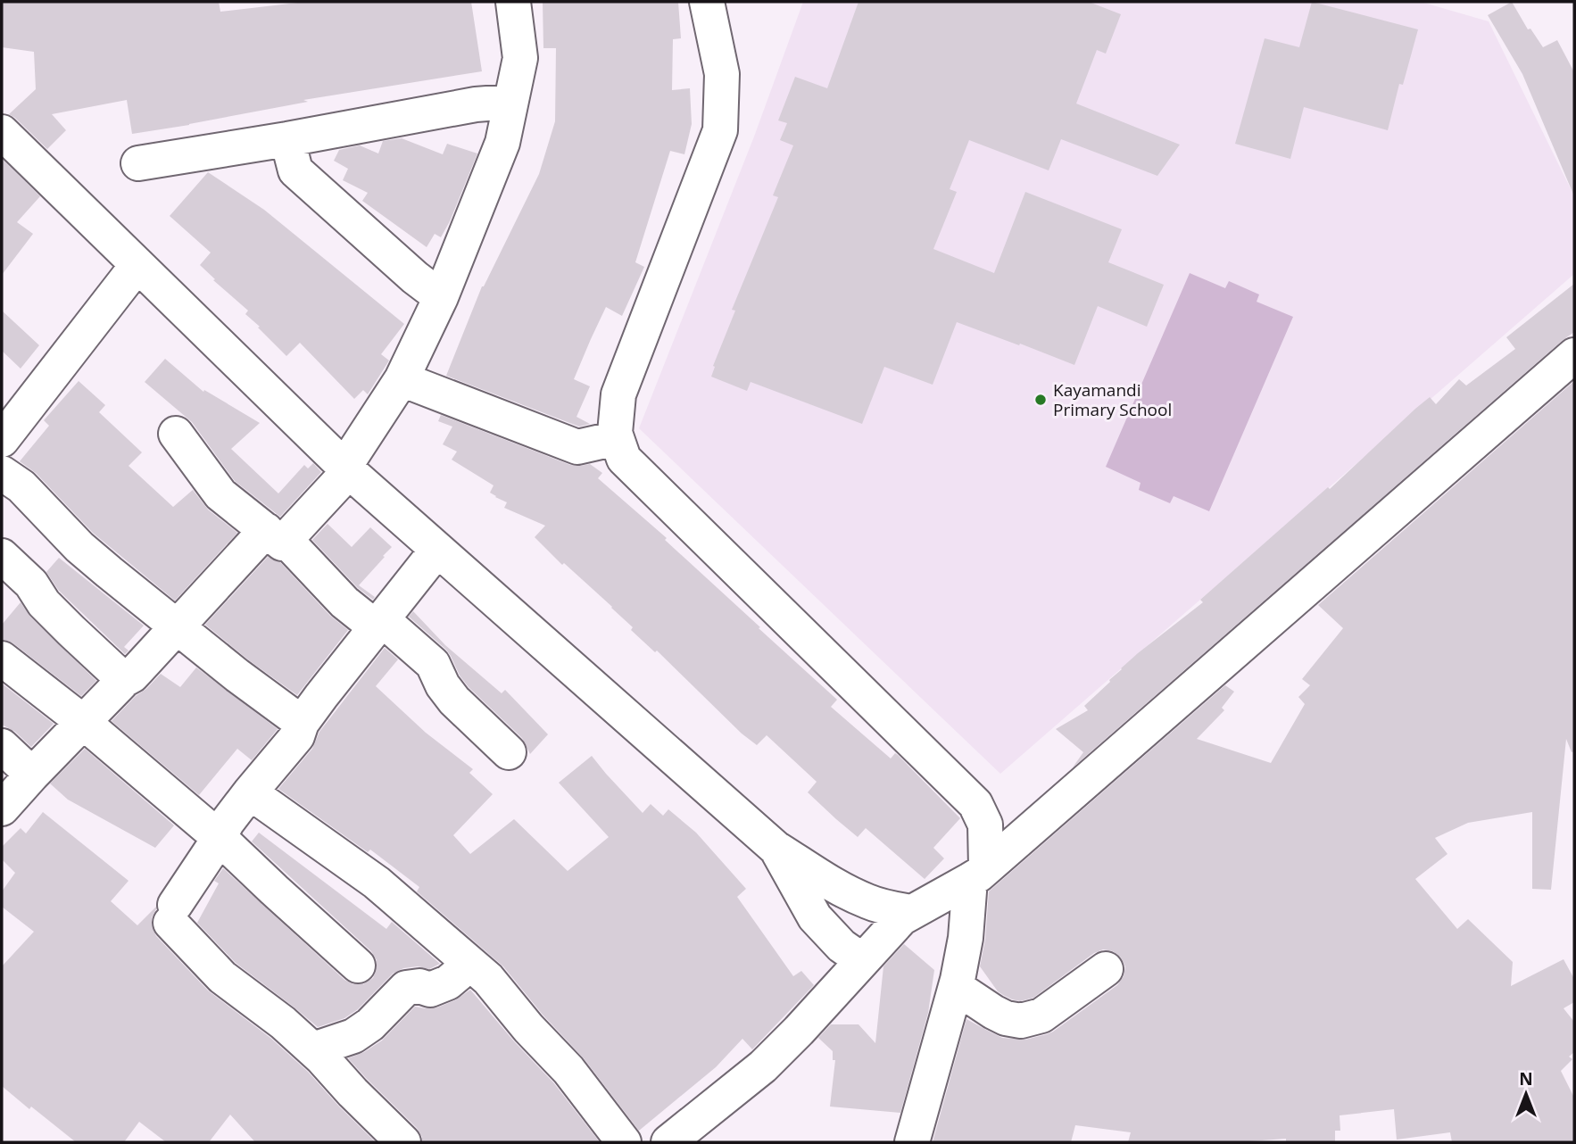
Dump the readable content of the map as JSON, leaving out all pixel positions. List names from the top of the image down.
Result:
{
  "places": ["Kayamandi Primary School"],
  "north": "top"
}
